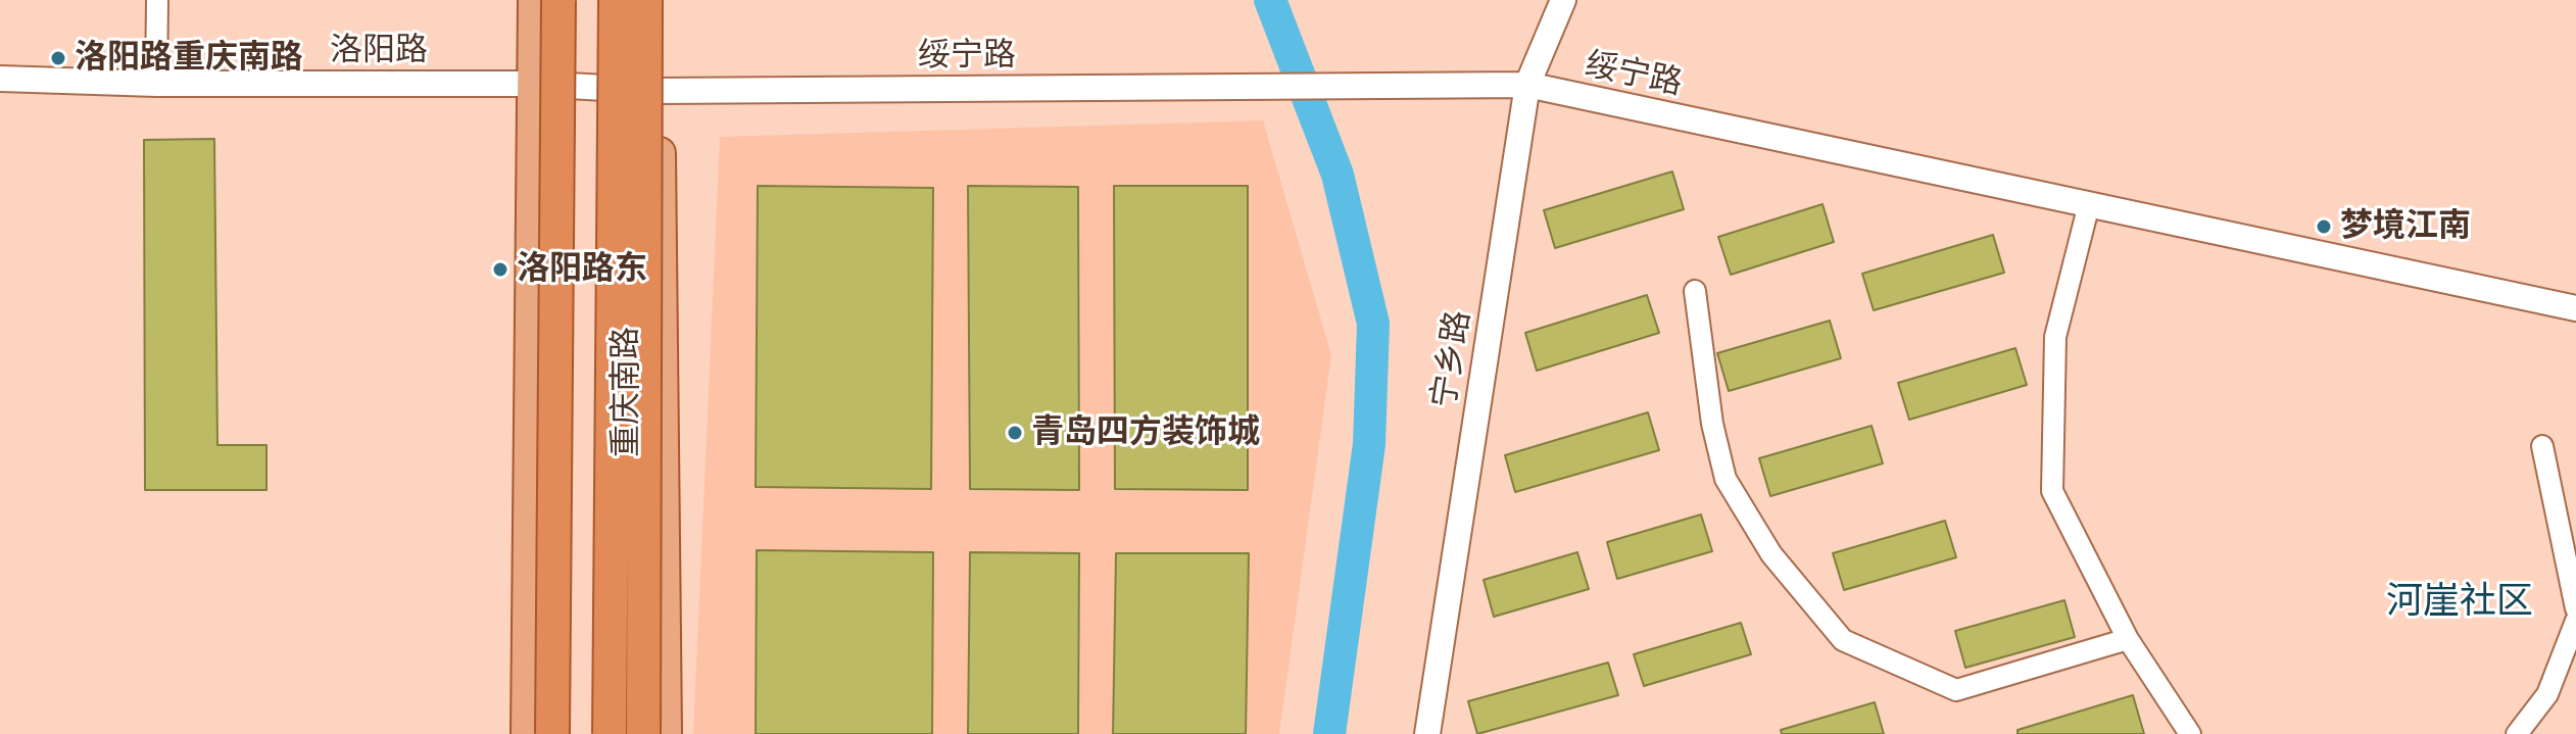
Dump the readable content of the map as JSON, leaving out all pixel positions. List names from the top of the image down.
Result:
{
  "streets": {
    "main road": ["重庆南路"],
    "street": ["洛阳路", "绥宁路", "宁乡路"]
  },
  "crossings": [
    ["洛阳路", "绥宁路"],
    ["洛阳路", "重庆南路"],
    ["绥宁路", "宁乡路"],
    ["绥宁路", "重庆南路"]
  ],
  "districts": ["河崖社区"],
  "places": [
    "洛阳路重庆南路",
    "梦境江南",
    "洛阳路东",
    "青岛四方装饰城"
  ]
}
